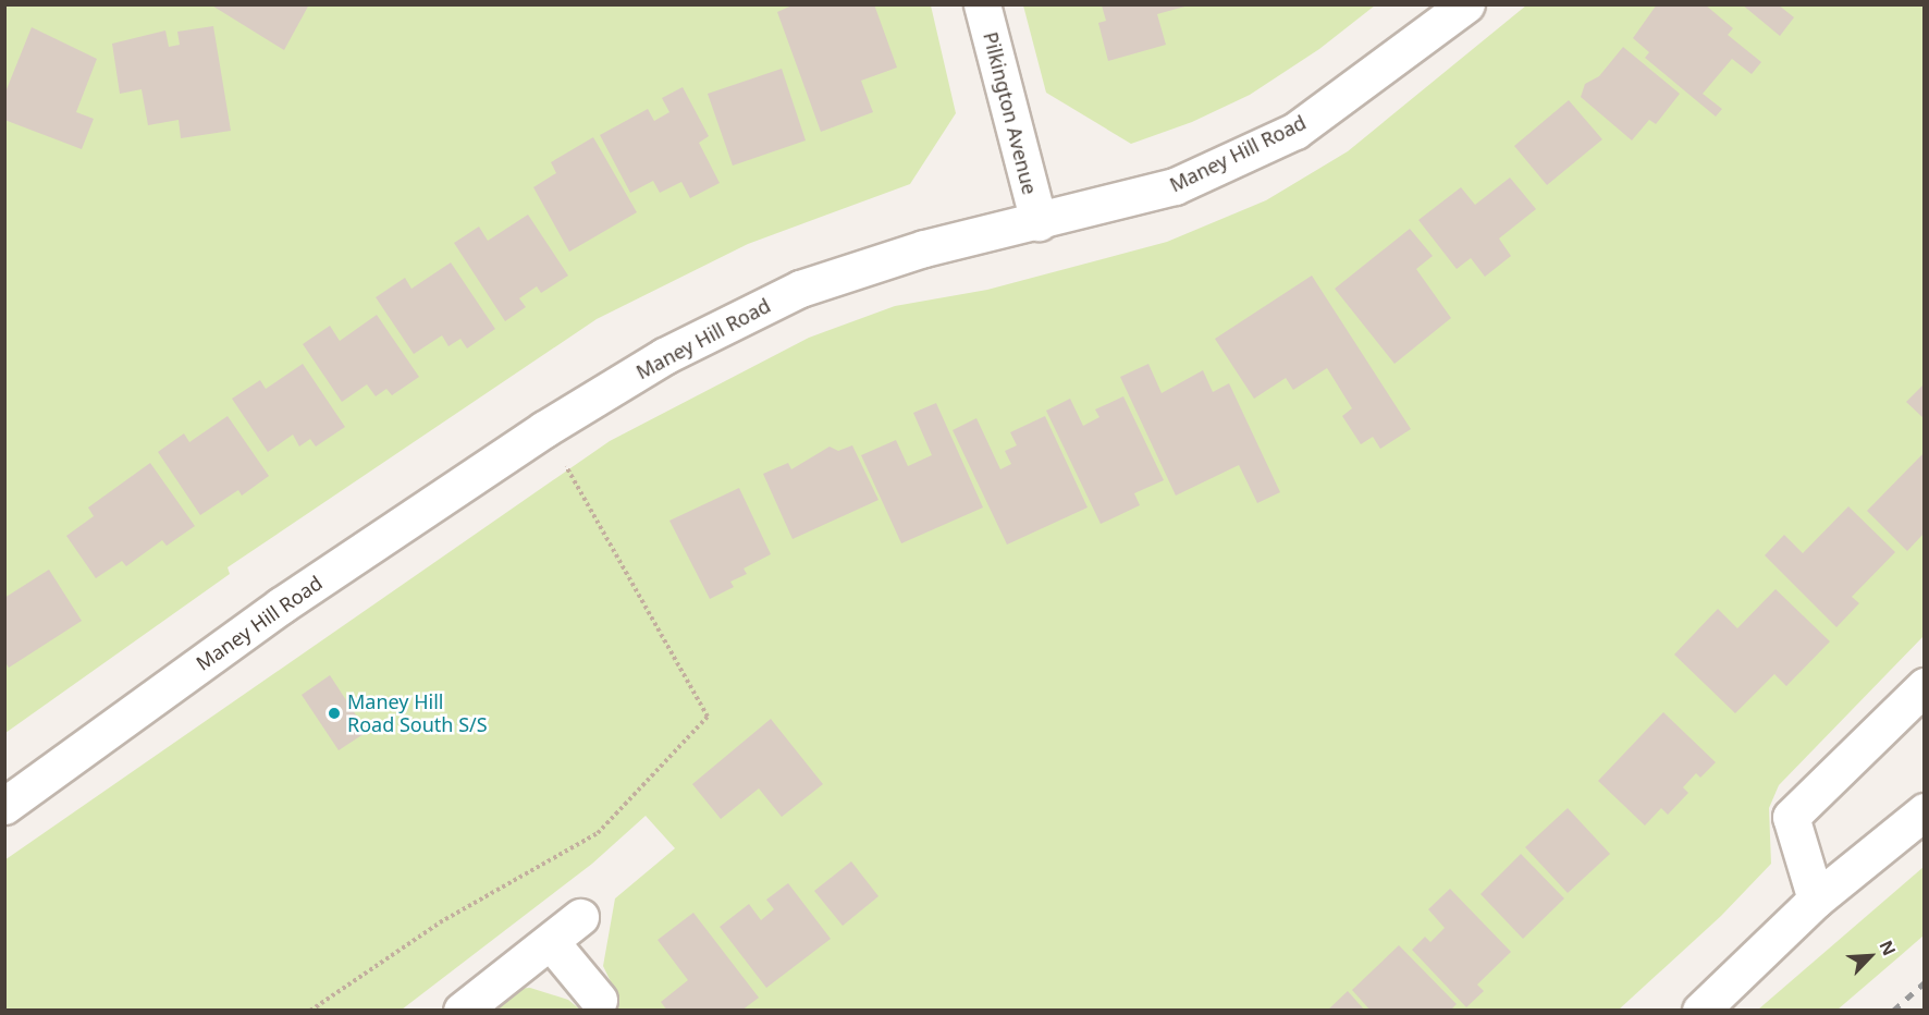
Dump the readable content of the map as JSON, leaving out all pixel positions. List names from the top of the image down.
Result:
{
  "streets": {
    "street": ["Pilkington Avenue", "Maney Hill Road"]
  },
  "crossings": [
    ["Pilkington Avenue", "Maney Hill Road"]
  ],
  "places": ["Maney Hill Road South S/S"],
  "north": "top right"
}
